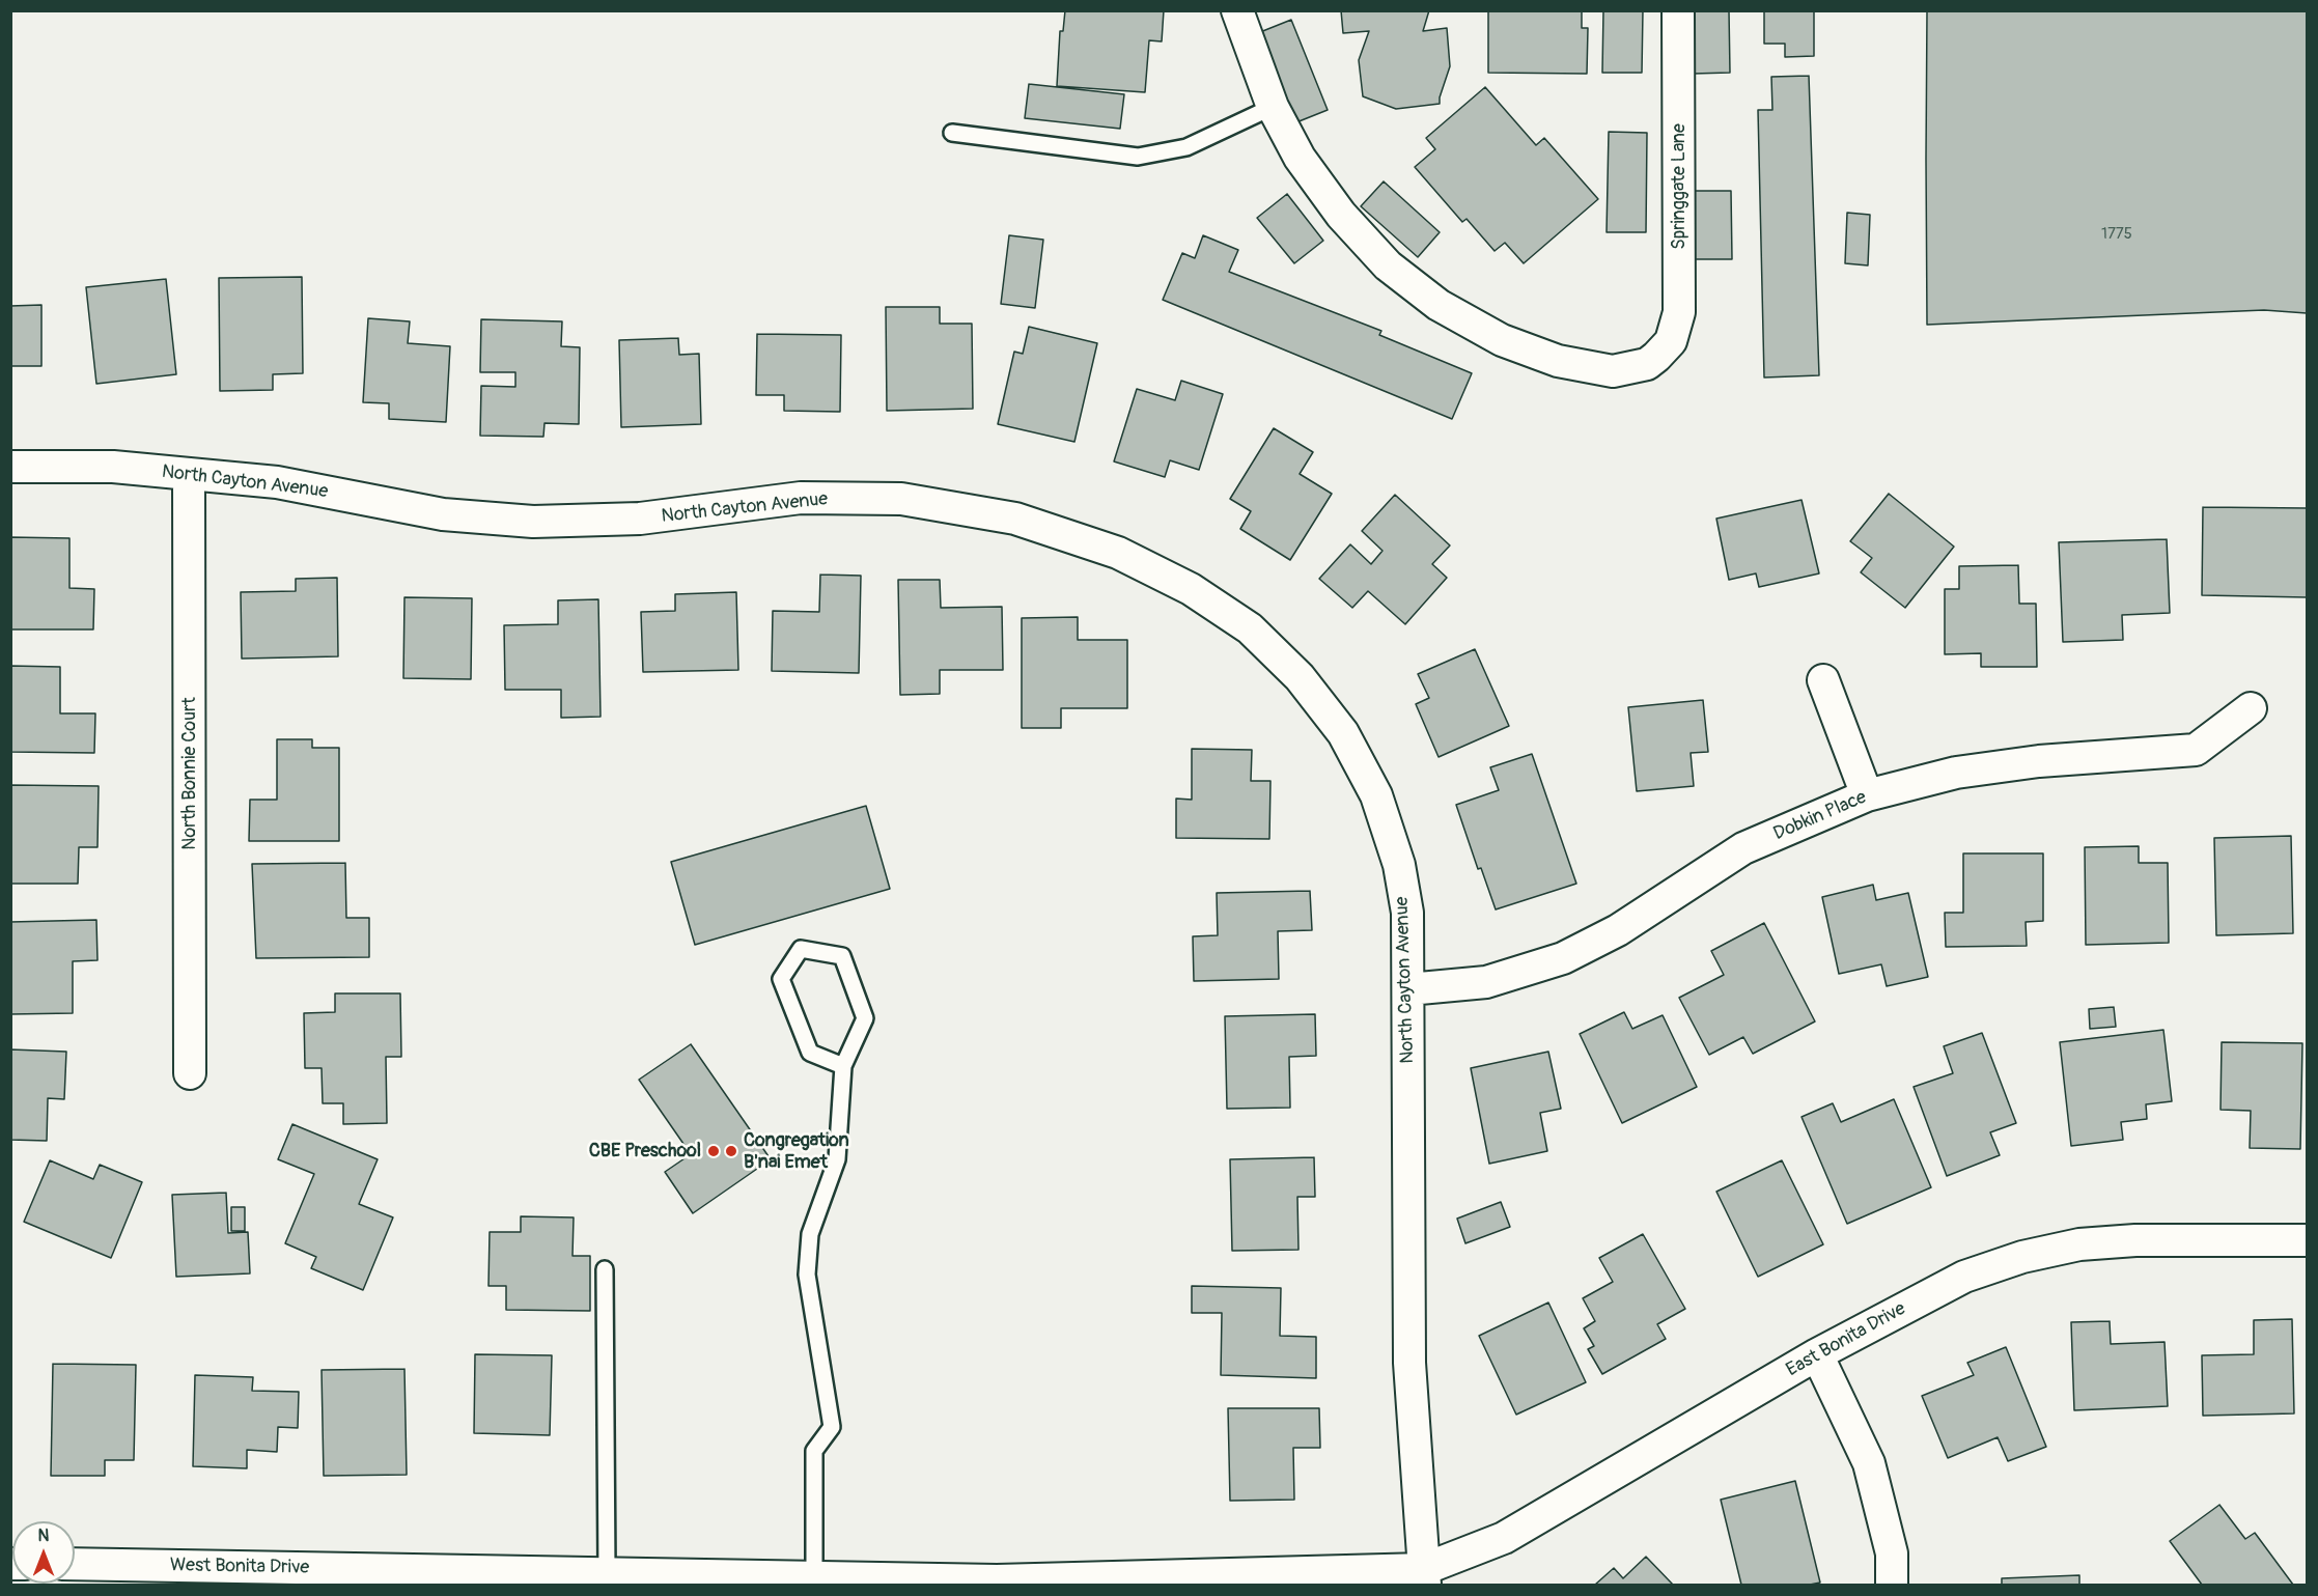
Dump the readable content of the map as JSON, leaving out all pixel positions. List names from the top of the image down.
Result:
{
  "streets": {
    "street": [
      "Springgate Lane",
      "North Cayton Avenue",
      "North Bonnie Court",
      "Dobkin Place",
      "East Bonita Drive",
      "West Bonita Drive"
    ]
  },
  "crossings": [
    ["North Cayton Avenue", "North Bonnie Court"],
    ["North Cayton Avenue", "Dobkin Place"],
    ["North Cayton Avenue", "East Bonita Drive"],
    ["North Cayton Avenue", "West Bonita Drive"],
    ["East Bonita Drive", "West Bonita Drive"]
  ],
  "places": ["CBE Preschool", "Congregation B'nai Emet"],
  "house_numbers": ["1775"],
  "north": "top"
}
